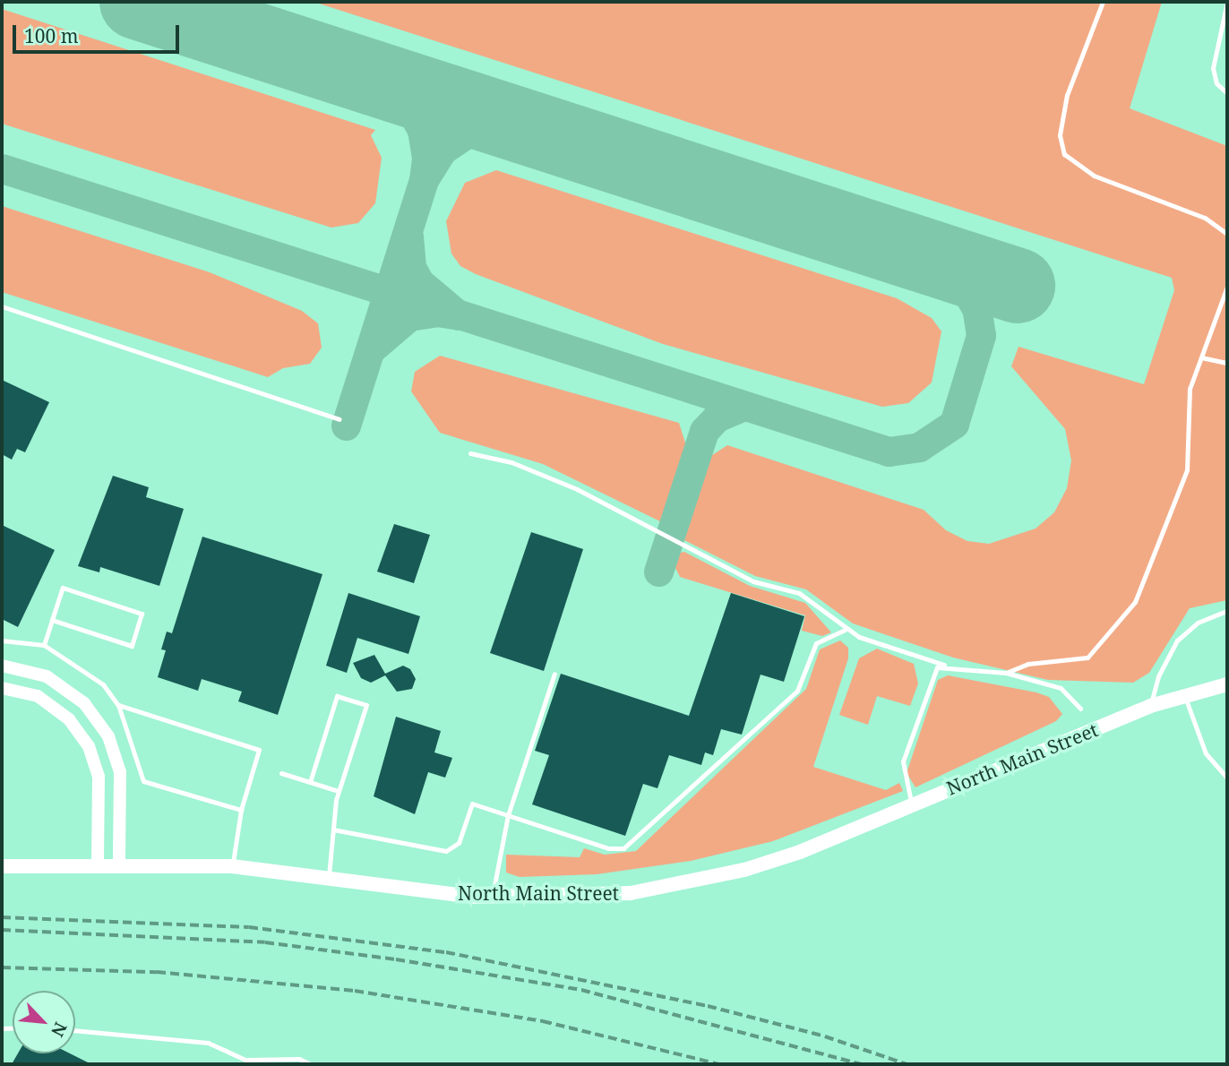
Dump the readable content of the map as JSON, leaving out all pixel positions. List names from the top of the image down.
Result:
{
  "streets": {
    "main road": ["North Main Street"]
  },
  "scale_bar": "100 m",
  "north": "bottom right"
}
